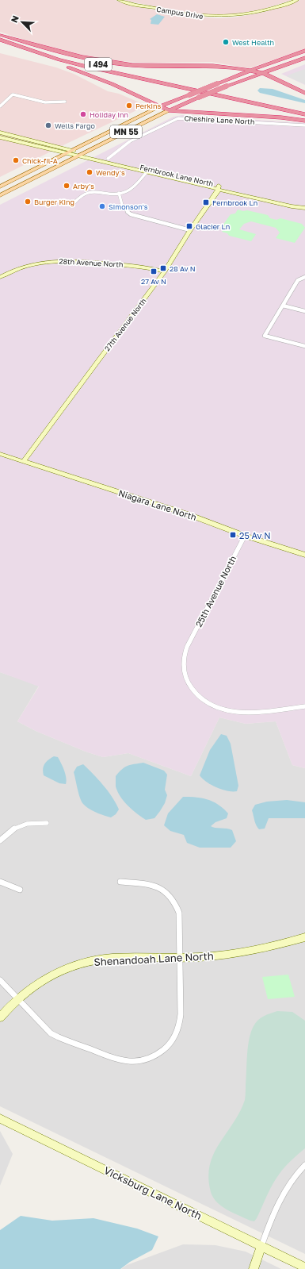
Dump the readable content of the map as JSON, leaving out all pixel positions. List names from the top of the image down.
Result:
{
  "streets": {
    "highway": ["I 494", "MN 55"],
    "street": [
      "Campus Drive",
      "Cheshire Lane North",
      "Fernbrook Lane North",
      "28th Avenue North",
      "27th Avenue North",
      "Niagara Lane North",
      "25th Avenue North",
      "Shenandoah Lane North",
      "Vicksburg Lane North"
    ]
  },
  "crossings": [
    ["Cheshire Lane North", "Fernbrook Lane North"],
    ["MN 55", "Fernbrook Lane North"],
    ["Fernbrook Lane North", "27th Avenue North"],
    ["28th Avenue North", "27th Avenue North"],
    ["27th Avenue North", "Niagara Lane North"],
    ["Niagara Lane North", "25th Avenue North"]
  ],
  "places": {
    "other": [
      "West Health",
      "Perkins",
      "Holiday Inn",
      "Wells Fargo",
      "Chick-fil-A",
      "Wendy's",
      "Arby's",
      "Burger King",
      "Simonson's"
    ],
    "transit": [
      "Fernbrook Ln",
      "Glacier Ln",
      "28 Av N",
      "27 Av N",
      "25 Av N"
    ]
  },
  "north": "top left"
}
